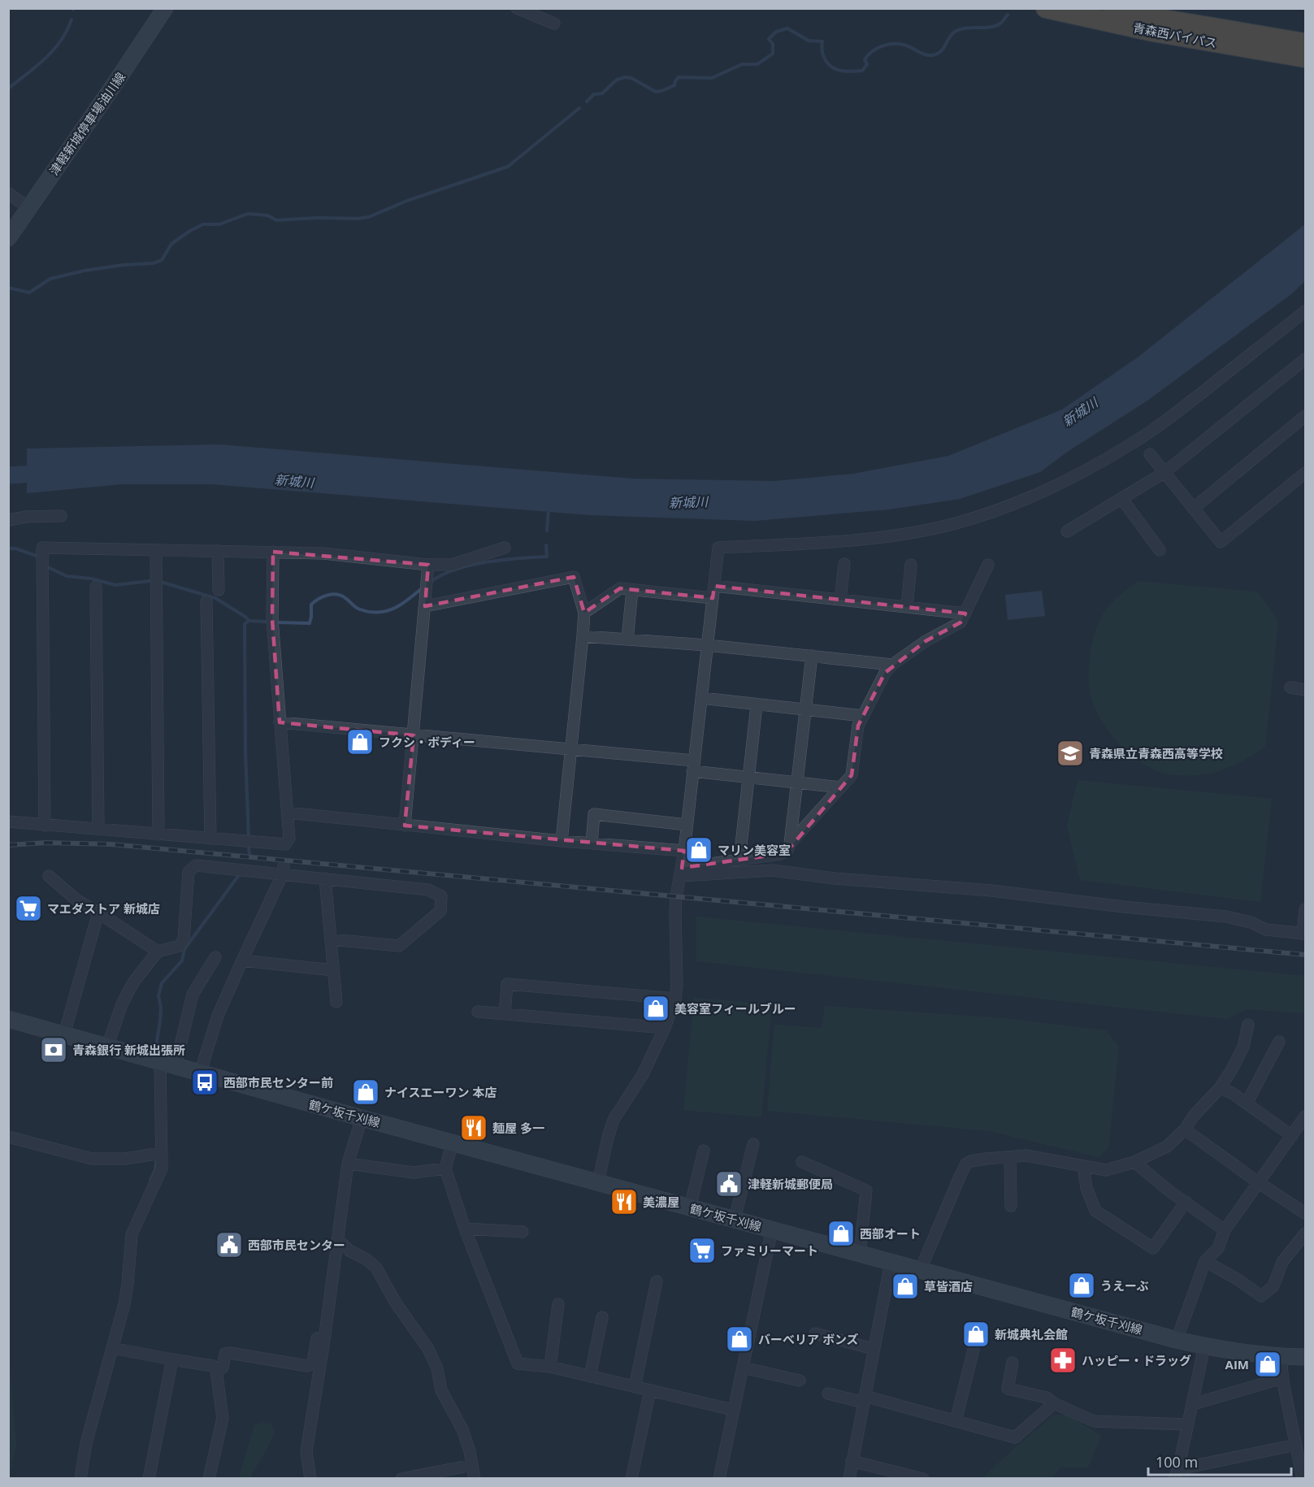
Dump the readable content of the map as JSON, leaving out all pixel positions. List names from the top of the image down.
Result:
{
  "streets": {
    "highway": ["青森西バイパス"],
    "main road": ["津軽新城停車場油川線", "鶴ケ坂千刈線"]
  },
  "water": ["新城川"],
  "places": {
    "shop": [
      "フクシ・ボディー",
      "マリン美容室",
      "美容室フィールブルー",
      "ナイスエーワン 本店",
      "西部オート",
      "うえーぶ",
      "草皆酒店",
      "新城典礼会館",
      "バーべリア ボンズ",
      "AIM"
    ],
    "school or university": ["青森県立青森西高等学校"],
    "supermarket": ["マエダストア 新城店", "ファミリーマート"],
    "bank": ["青森銀行 新城出張所"],
    "bus stop": ["西部市民センター前"],
    "restaurant": ["麺屋 多一", "美濃屋"],
    "public building": ["津軽新城郵便局", "西部市民センター"],
    "pharmacy": ["ハッピー・ドラッグ"]
  },
  "scale_bar": "100 m"
}
